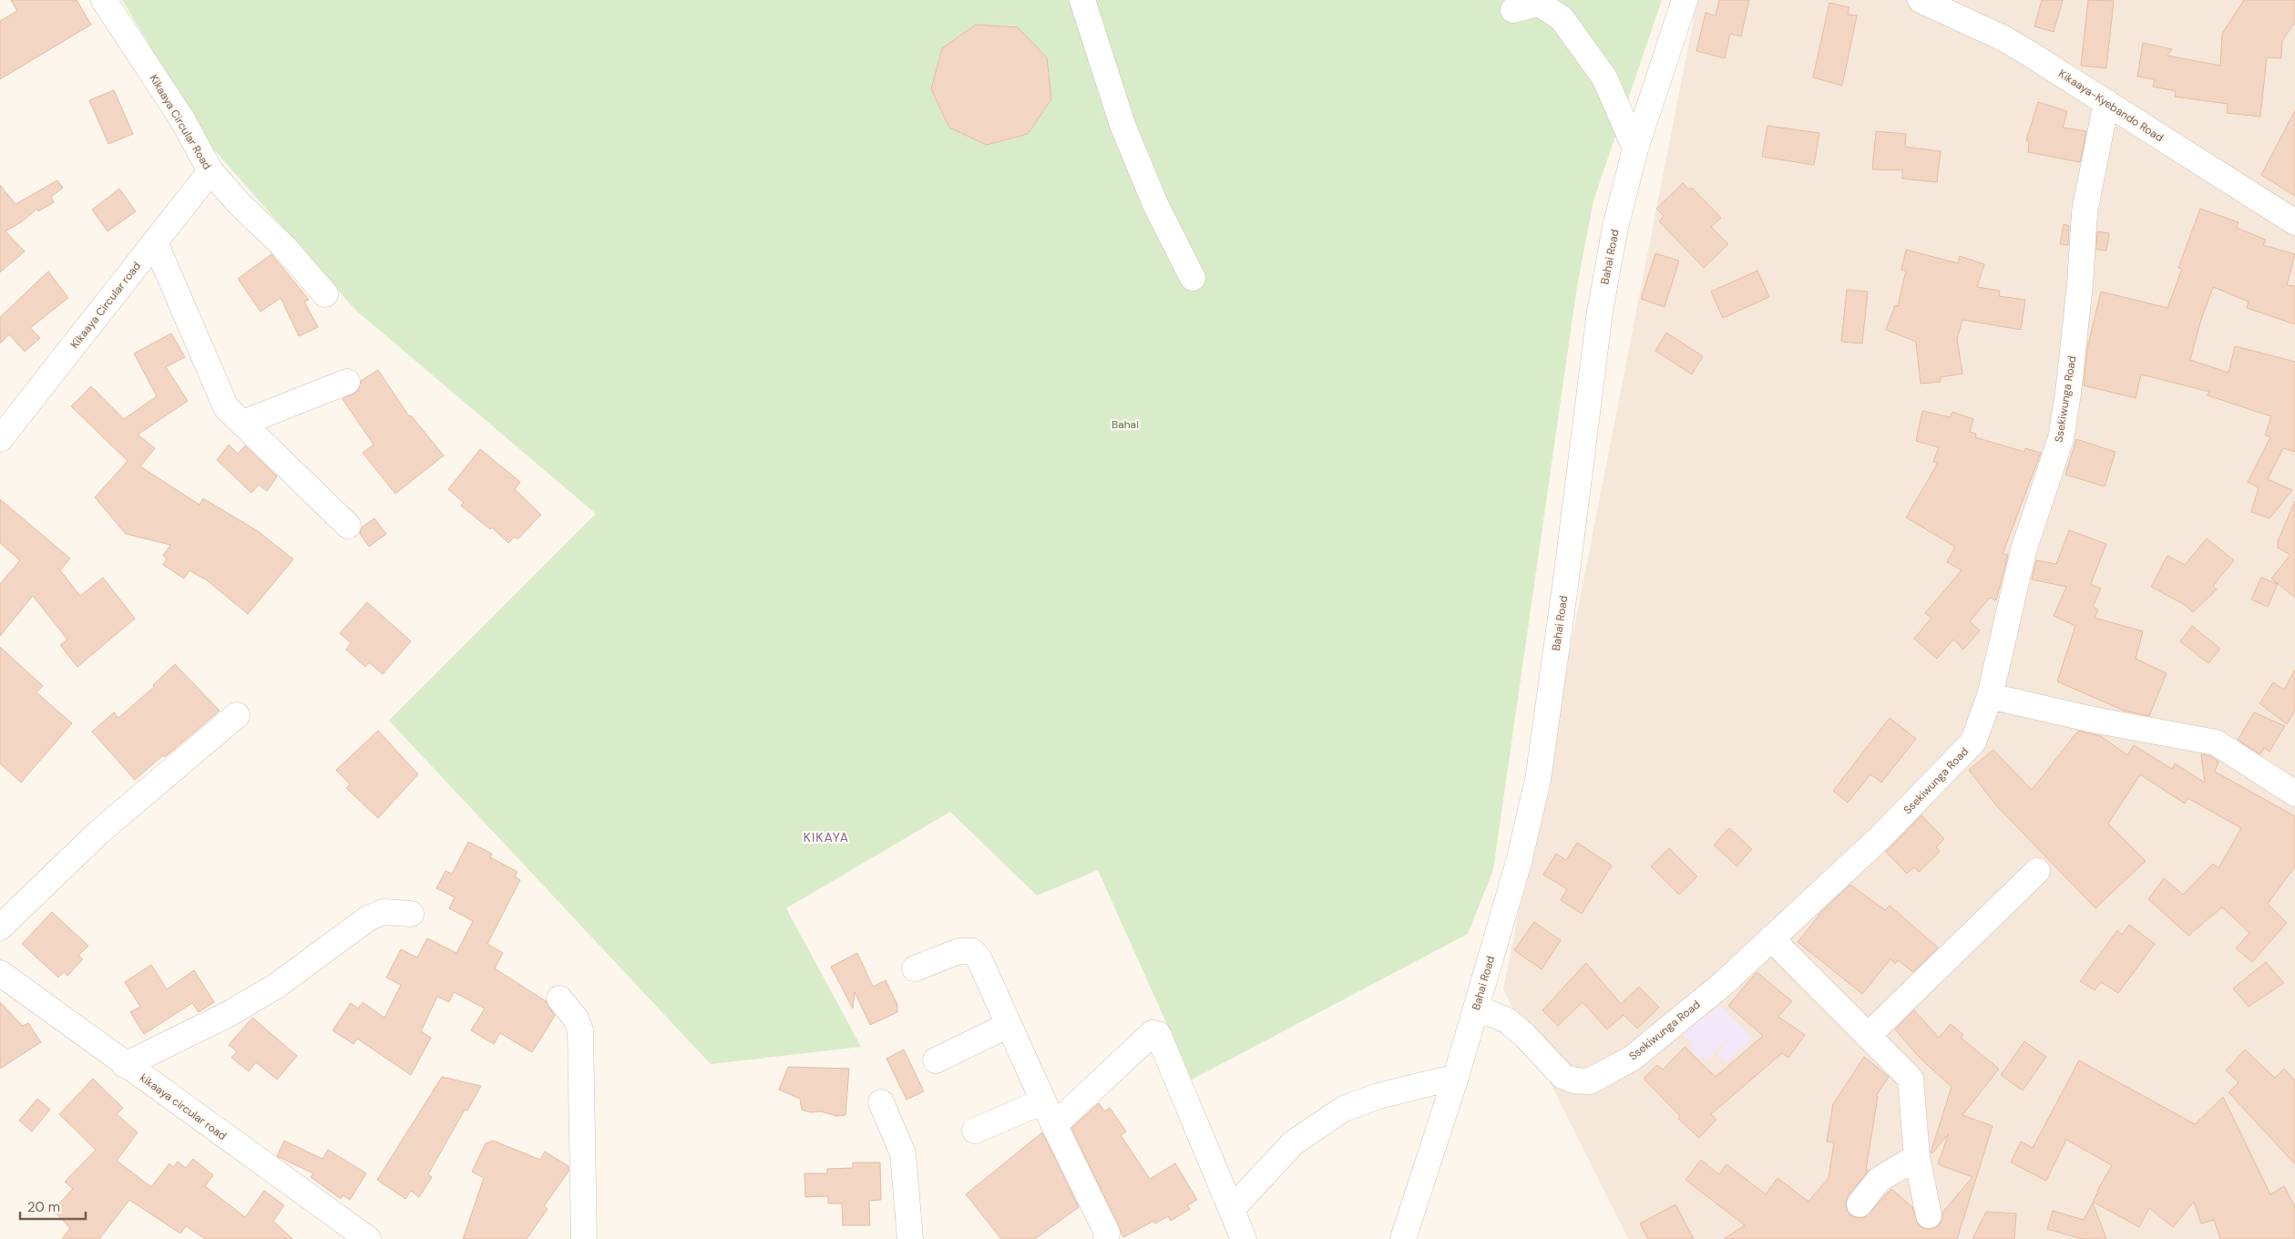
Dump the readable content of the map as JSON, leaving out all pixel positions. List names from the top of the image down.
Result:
{
  "streets": {
    "street": [
      "Kikaaya-Kyebando Road",
      "Kikaaya Circular Road",
      "Bahai Road",
      "Kikaaya Circular road",
      "Ssekiwunga Road",
      "kikaaya circular road"
    ]
  },
  "crossings": [
    ["Kikaaya-Kyebando Road", "Ssekiwunga Road"],
    ["Kikaaya Circular Road", "Kikaaya Circular road"],
    ["Bahai Road", "Ssekiwunga Road"]
  ],
  "districts": ["KIKAYA"],
  "parks": ["Bahai"],
  "scale_bar": "20 m"
}
